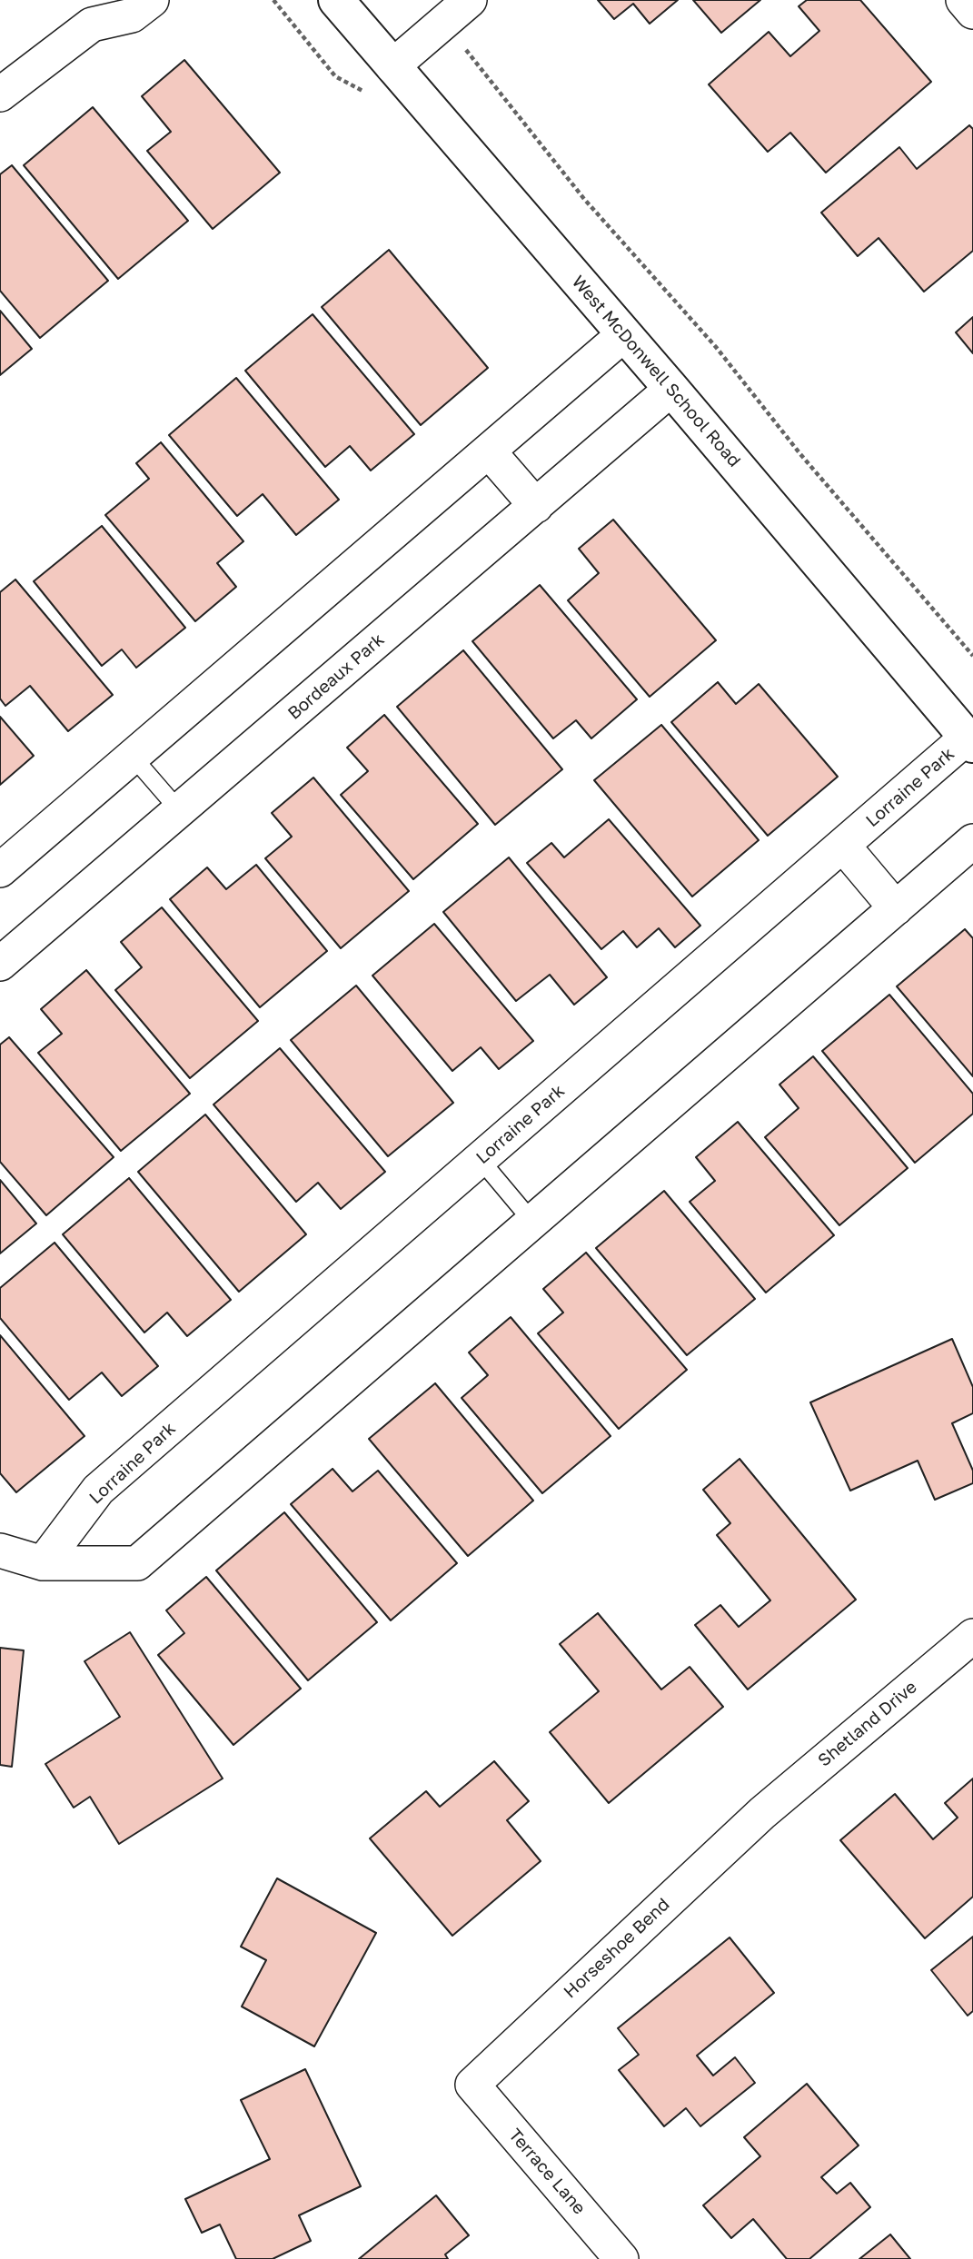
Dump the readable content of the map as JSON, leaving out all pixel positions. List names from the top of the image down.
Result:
{
  "streets": {
    "main road": ["West McDonwell School Road"],
    "street": [
      "Bordeaux Park",
      "Lorraine Park",
      "Shetland Drive",
      "Horseshoe Bend",
      "Terrace Lane"
    ]
  },
  "crossings": [
    ["West McDonwell School Road", "Bordeaux Park"],
    ["West McDonwell School Road", "Lorraine Park"],
    ["Shetland Drive", "Horseshoe Bend"],
    ["Horseshoe Bend", "Terrace Lane"]
  ]
}
